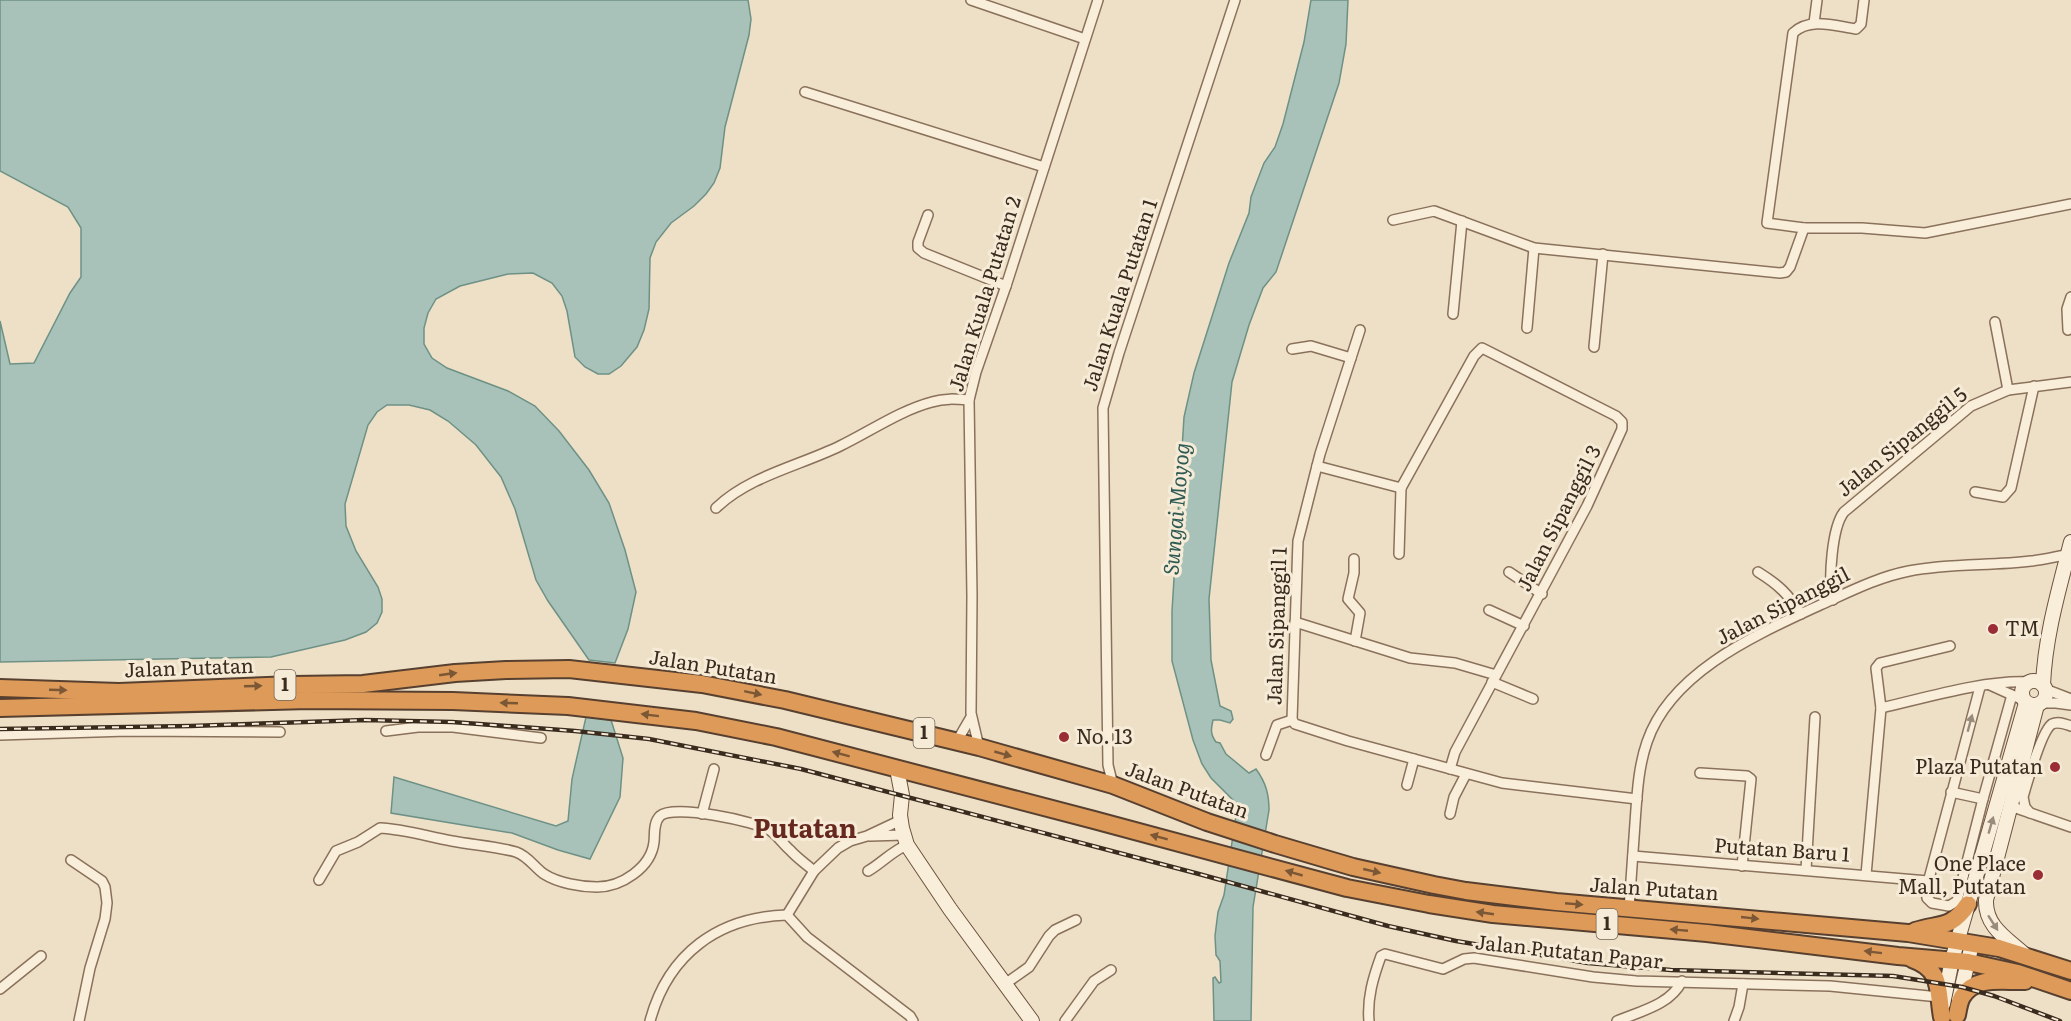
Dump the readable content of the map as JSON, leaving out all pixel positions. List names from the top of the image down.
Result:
{
  "streets": {
    "highway": ["Jalan Putatan", "1"],
    "street": [
      "Jalan Kuala Putatan 2",
      "Jalan Kuala Putatan 1",
      "Jalan Sipanggil 5",
      "Jalan Sipanggil 3",
      "Jalan Sipanggil",
      "Jalan Sipanggil 1",
      "Putatan Baru 1",
      "Jalan Putatan Papar"
    ]
  },
  "crossings": [
    ["Jalan Kuala Putatan 2", "Jalan Putatan"],
    ["Jalan Kuala Putatan 1", "Jalan Putatan"],
    ["Jalan Sipanggil 5", "Jalan Sipanggil"],
    ["Jalan Sipanggil 3", "Jalan Sipanggil 1"],
    ["Jalan Sipanggil", "Jalan Sipanggil 1"],
    ["Jalan Sipanggil", "Jalan Putatan"],
    ["Jalan Sipanggil", "Putatan Baru 1"]
  ],
  "districts": ["Putatan"],
  "water": ["Sungai Moyog"],
  "places": [
    "TM",
    "No. 13",
    "Plaza Putatan",
    "One Place Mall, Putatan"
  ]
}
